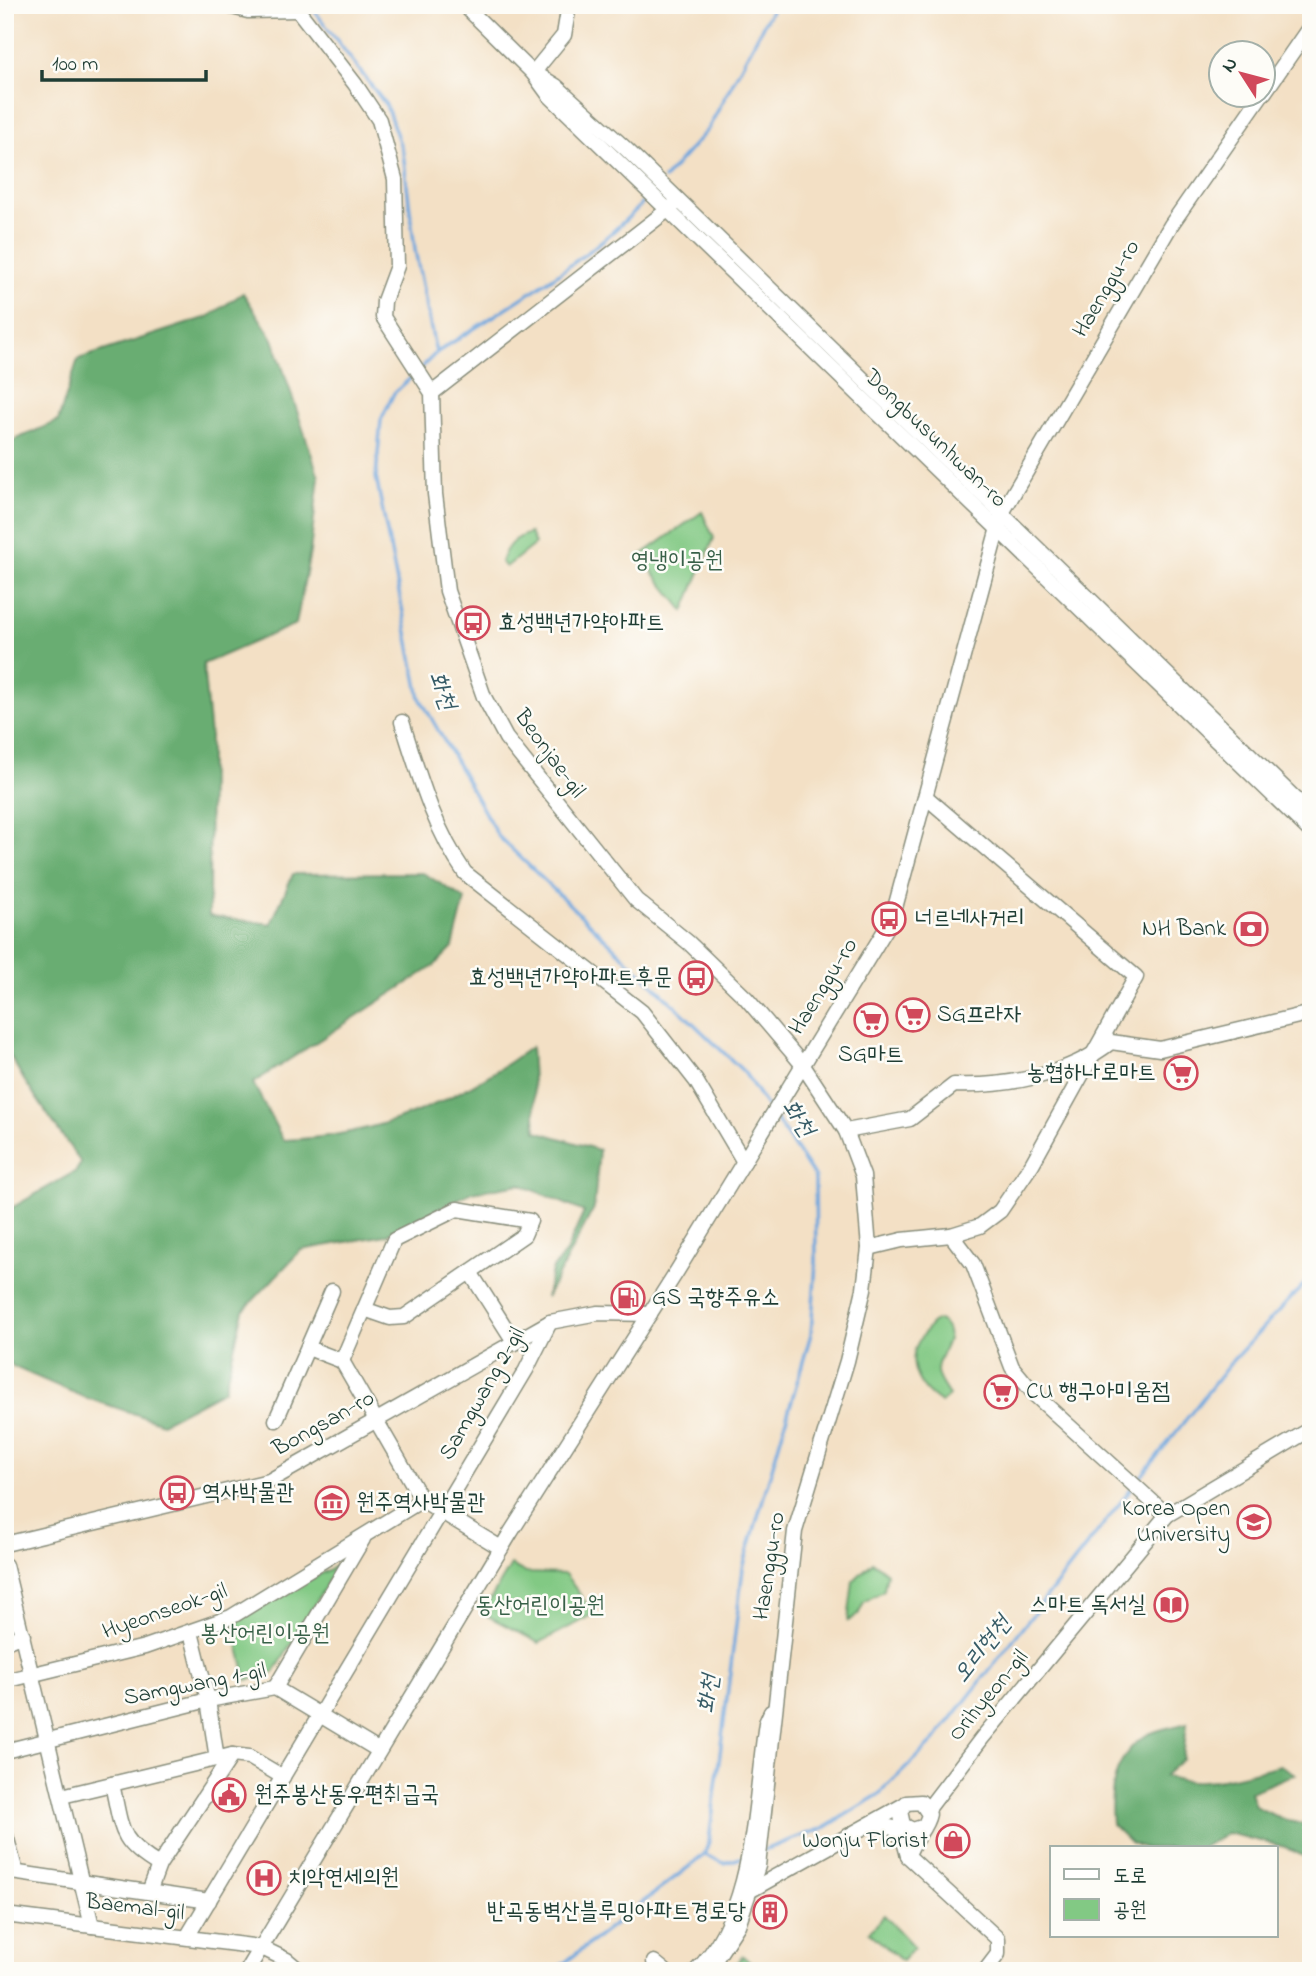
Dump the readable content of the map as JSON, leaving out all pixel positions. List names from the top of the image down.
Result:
{
  "streets": {
    "street": [
      "Haenggu-ro",
      "Dongbusunhwan-ro",
      "Beonjae-gil",
      "Samgwang 2-gil",
      "Bongsan-ro",
      "Hyeonseok-gil",
      "Samgwang 1-gil",
      "Orihyeon-gil",
      "Baemal-gil"
    ]
  },
  "crossings": [
    ["Haenggu-ro", "Dongbusunhwan-ro"],
    ["Haenggu-ro", "Beonjae-gil"],
    ["Samgwang 2-gil", "Bongsan-ro"],
    ["Samgwang 2-gil", "Samgwang 1-gil"],
    ["Samgwang 2-gil", "Baemal-gil"],
    ["Hyeonseok-gil", "Samgwang 1-gil"]
  ],
  "water": ["화천", "오리현천"],
  "parks": ["영냉이공원", "동산어린이공원", "봉산어린이공원"],
  "places": {
    "bus stop": [
      "효성백년가약아파트",
      "너르네사거리",
      "효성백년가약아파트후문",
      "역사박물관"
    ],
    "bank": ["NH Bank"],
    "supermarket": [
      "SG프라자",
      "SG마트",
      "농협하나로마트",
      "CU 행구아미움점"
    ],
    "fuel station": ["GS 국향주유소"],
    "museum": ["원주역사박물관"],
    "school or university": ["Korea Open University"],
    "library": ["스마트 독서실"],
    "public building": ["원주봉산동우편취급국"],
    "shop": ["Wonju Florist"],
    "hospital": ["치악연세의원"],
    "building": ["반곡동벽산블루밍아파트경로당"]
  },
  "legend": ["도로", "공원"],
  "scale_bar": "100 m",
  "north": "top left"
}
